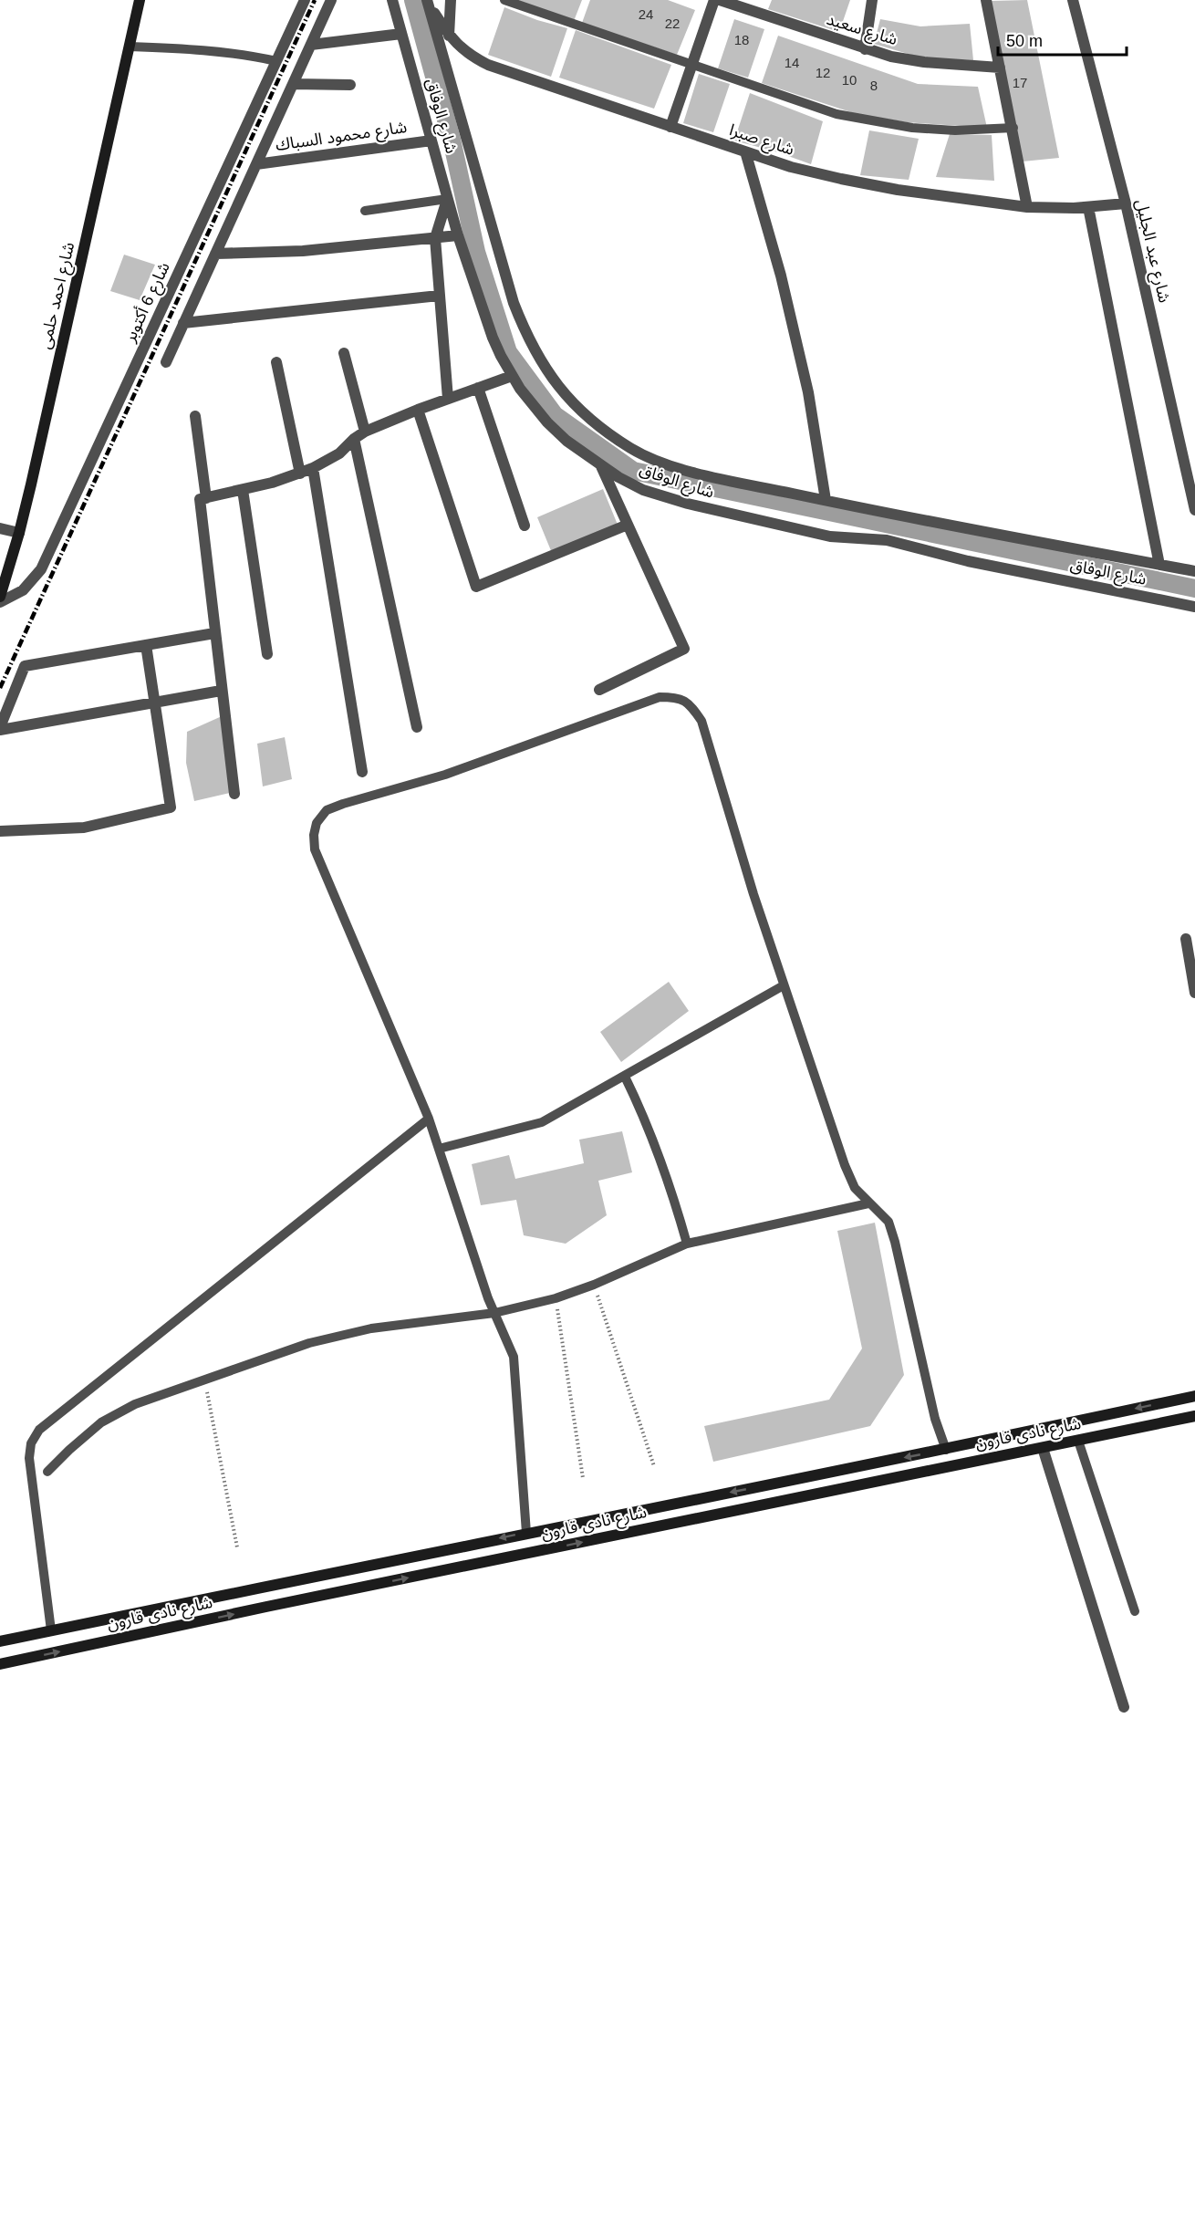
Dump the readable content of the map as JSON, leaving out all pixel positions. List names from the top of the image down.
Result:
{
  "streets": {
    "main road": ["شارع احمد حلمى", "شارع نادى قارون"],
    "street": [
      "شارع سعيد",
      "شارع الوفاق",
      "شارع محمود السباك",
      "شارع صبرا",
      "شارع عبد الجليل",
      "شارع 6 أكتوبر"
    ]
  },
  "crossings": [
    ["شارع الوفاق", "شارع محمود السباك"],
    ["شارع الوفاق", "شارع صبرا"],
    ["شارع صبرا", "شارع عبد الجليل"],
    ["شارع احمد حلمى", "شارع 6 أكتوبر"]
  ],
  "house_numbers": [
    "24",
    "22",
    "18",
    "14",
    "12",
    "10",
    "17",
    "8"
  ],
  "scale_bar": "50 m"
}
